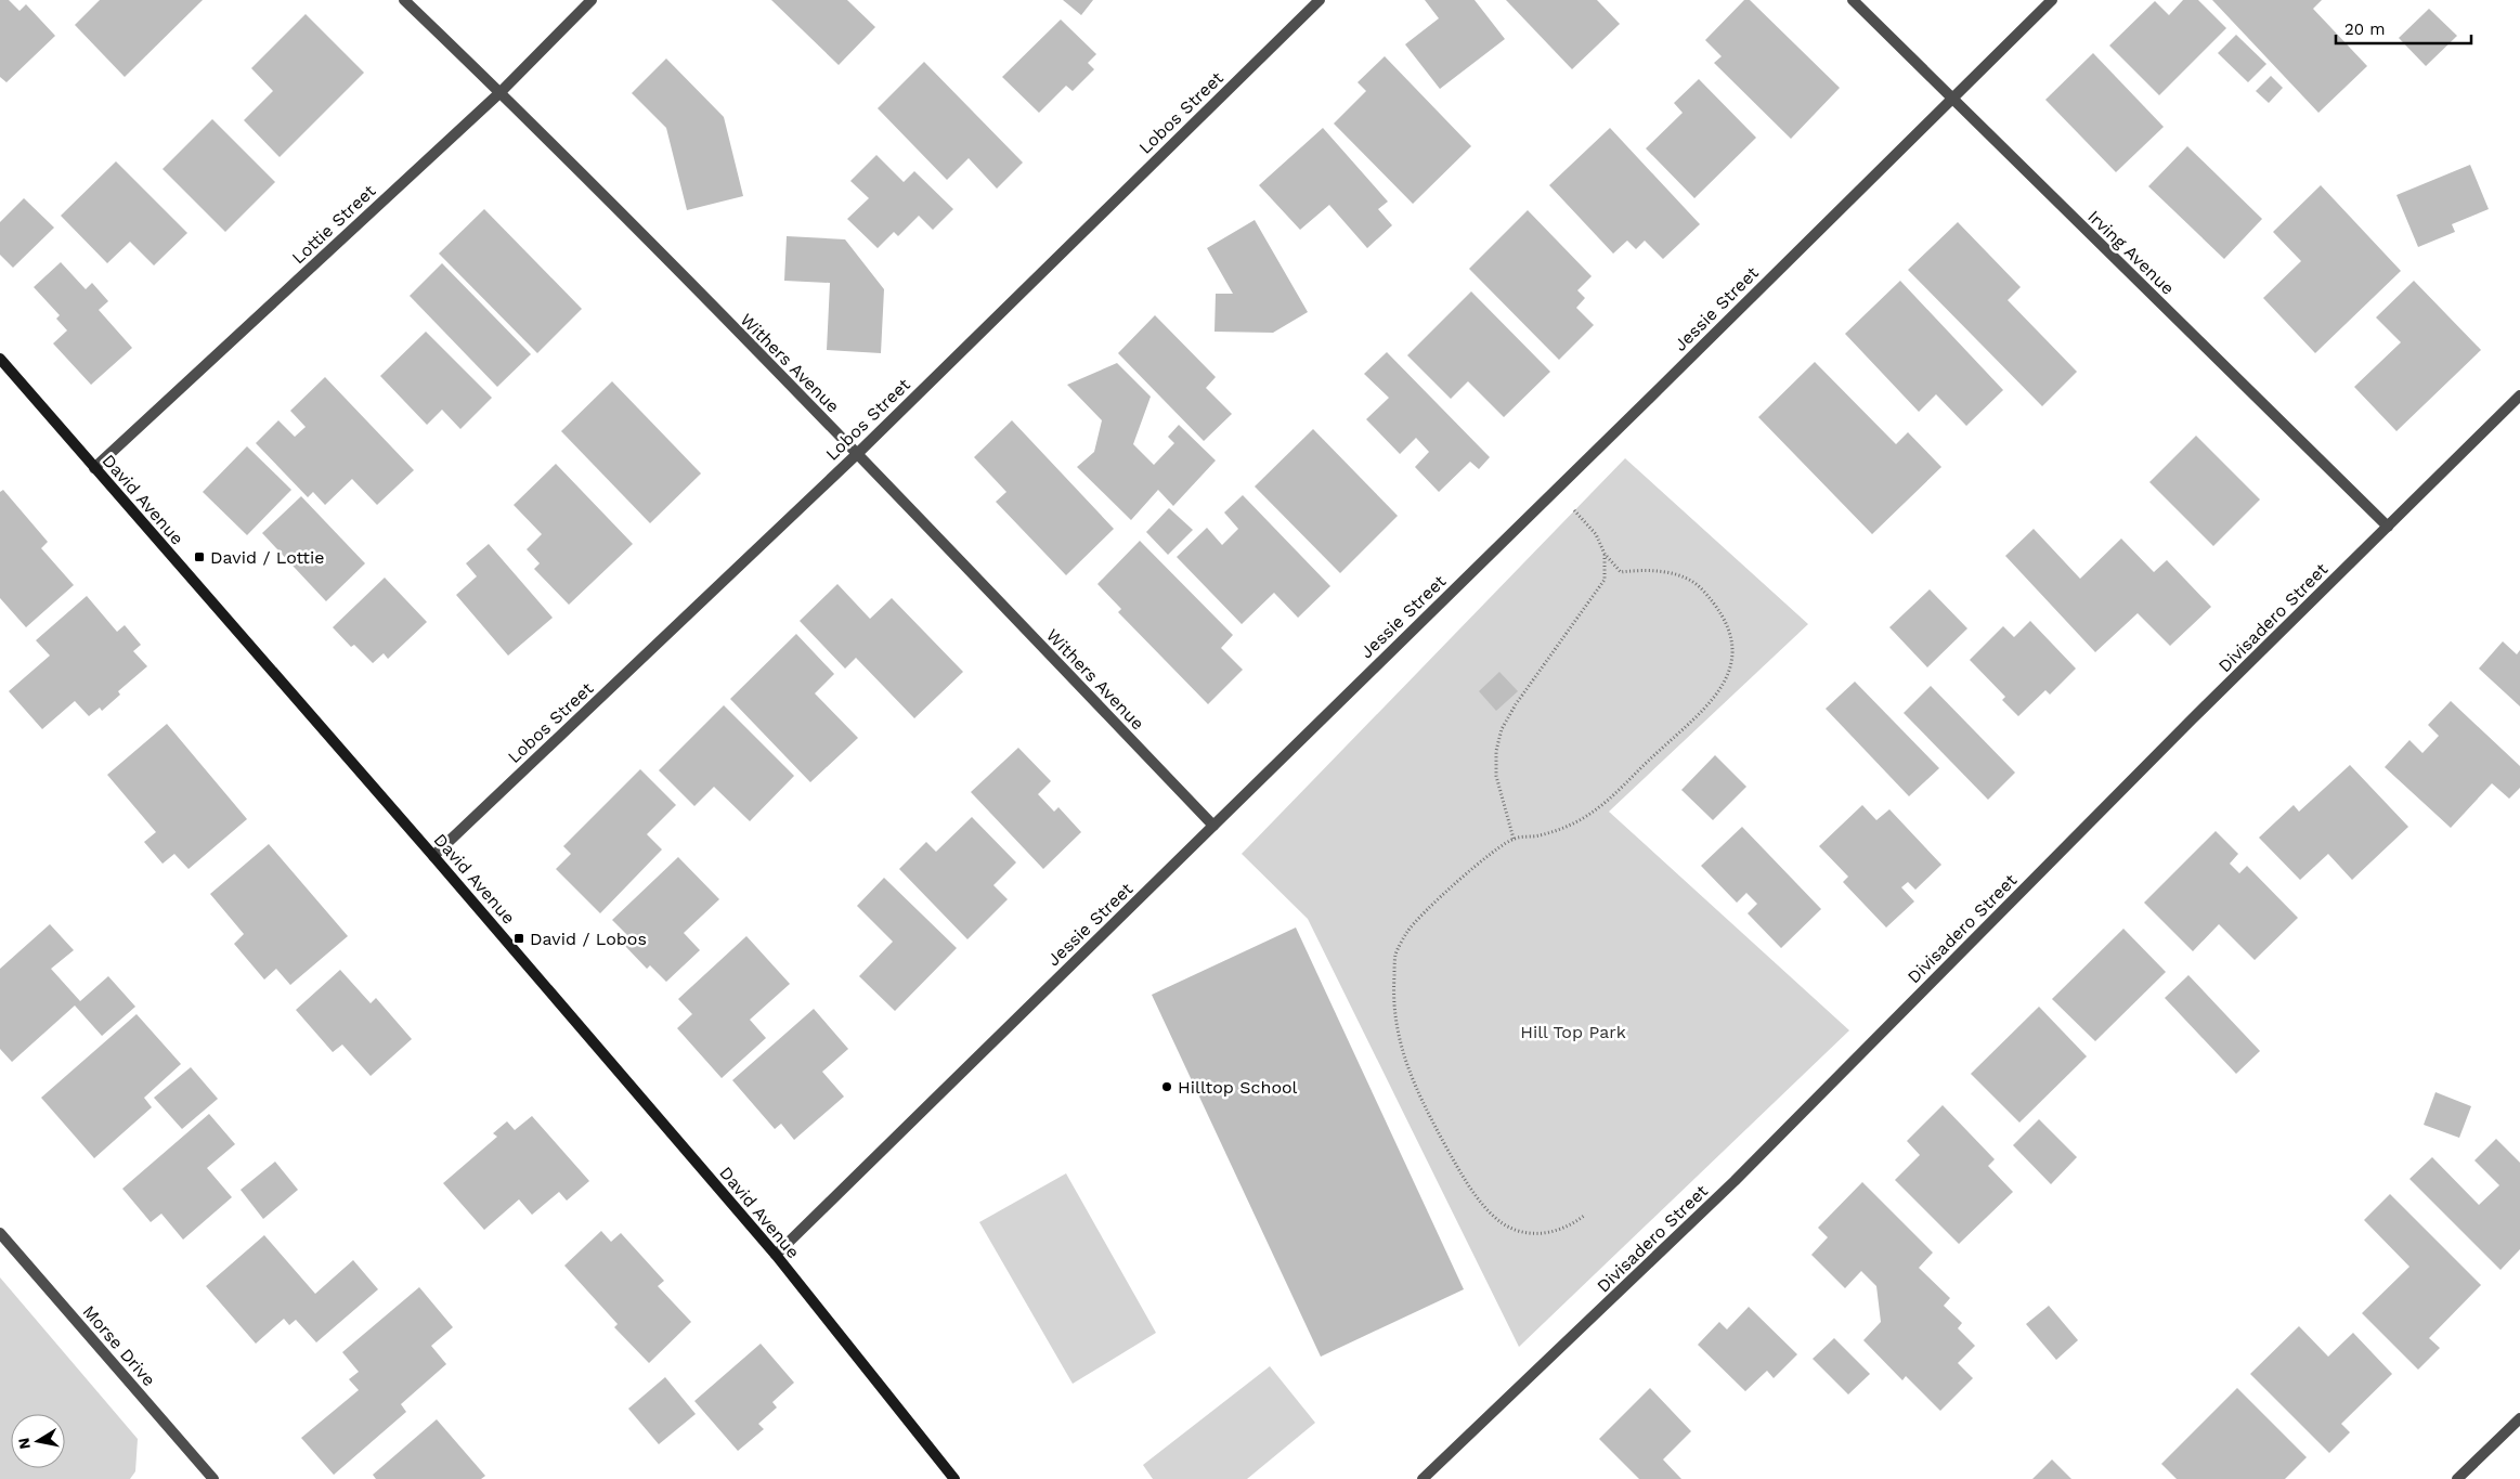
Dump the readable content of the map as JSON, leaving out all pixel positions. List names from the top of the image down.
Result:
{
  "streets": {
    "main road": ["David Avenue"],
    "street": [
      "Lobos Street",
      "Lottie Street",
      "Irving Avenue",
      "Jessie Street",
      "Withers Avenue",
      "Divisadero Street",
      "Morse Drive"
    ]
  },
  "crossings": [
    ["Lobos Street", "Withers Avenue"],
    ["Lobos Street", "David Avenue"],
    ["Lottie Street", "Withers Avenue"],
    ["Lottie Street", "David Avenue"],
    ["Irving Avenue", "Jessie Street"],
    ["Irving Avenue", "Divisadero Street"],
    ["Jessie Street", "Withers Avenue"],
    ["Jessie Street", "David Avenue"]
  ],
  "parks": ["Hill Top Park"],
  "places": {
    "transit": ["David / Lottie", "David / Lobos"],
    "other": ["Hilltop School"]
  },
  "scale_bar": "20 m",
  "north": "left"
}
